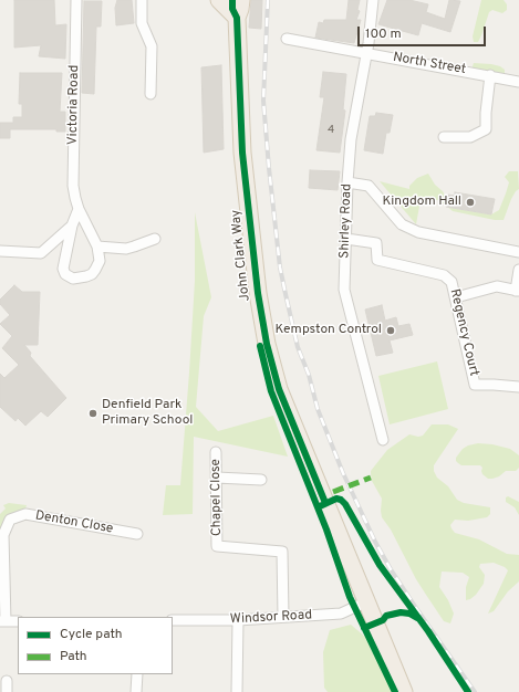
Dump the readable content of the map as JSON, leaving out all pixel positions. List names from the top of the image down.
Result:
{
  "streets": {
    "main road": ["John Clark Way"],
    "street": [
      "North Street",
      "Victoria Road",
      "Shirley Road",
      "Regency Court",
      "Chapel Close",
      "Denton Close",
      "Windsor Road"
    ]
  },
  "crossings": [
    ["North Street", "Shirley Road"],
    ["Shirley Road", "Regency Court"],
    ["John Clark Way", "Windsor Road"],
    ["Chapel Close", "Windsor Road"]
  ],
  "places": ["Kingdom Hall", "Kempston Control", "Denfield Park Primary School"],
  "house_numbers": ["4"],
  "legend": ["Cycle path", "Path"],
  "scale_bar": "100 m"
}
